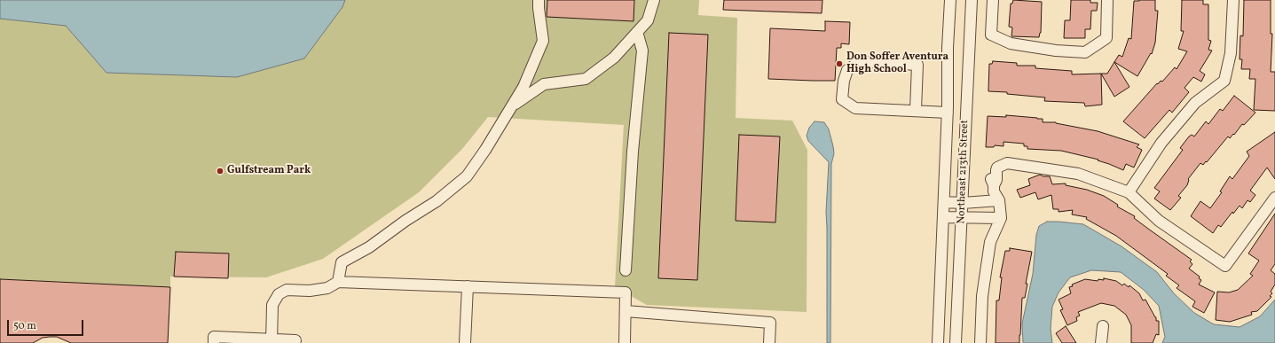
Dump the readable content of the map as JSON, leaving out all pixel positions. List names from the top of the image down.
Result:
{
  "streets": {
    "street": ["Northeast 213th Street"]
  },
  "places": ["Don Soffer Aventura High School", "Gulfstream Park"],
  "scale_bar": "50 m"
}
